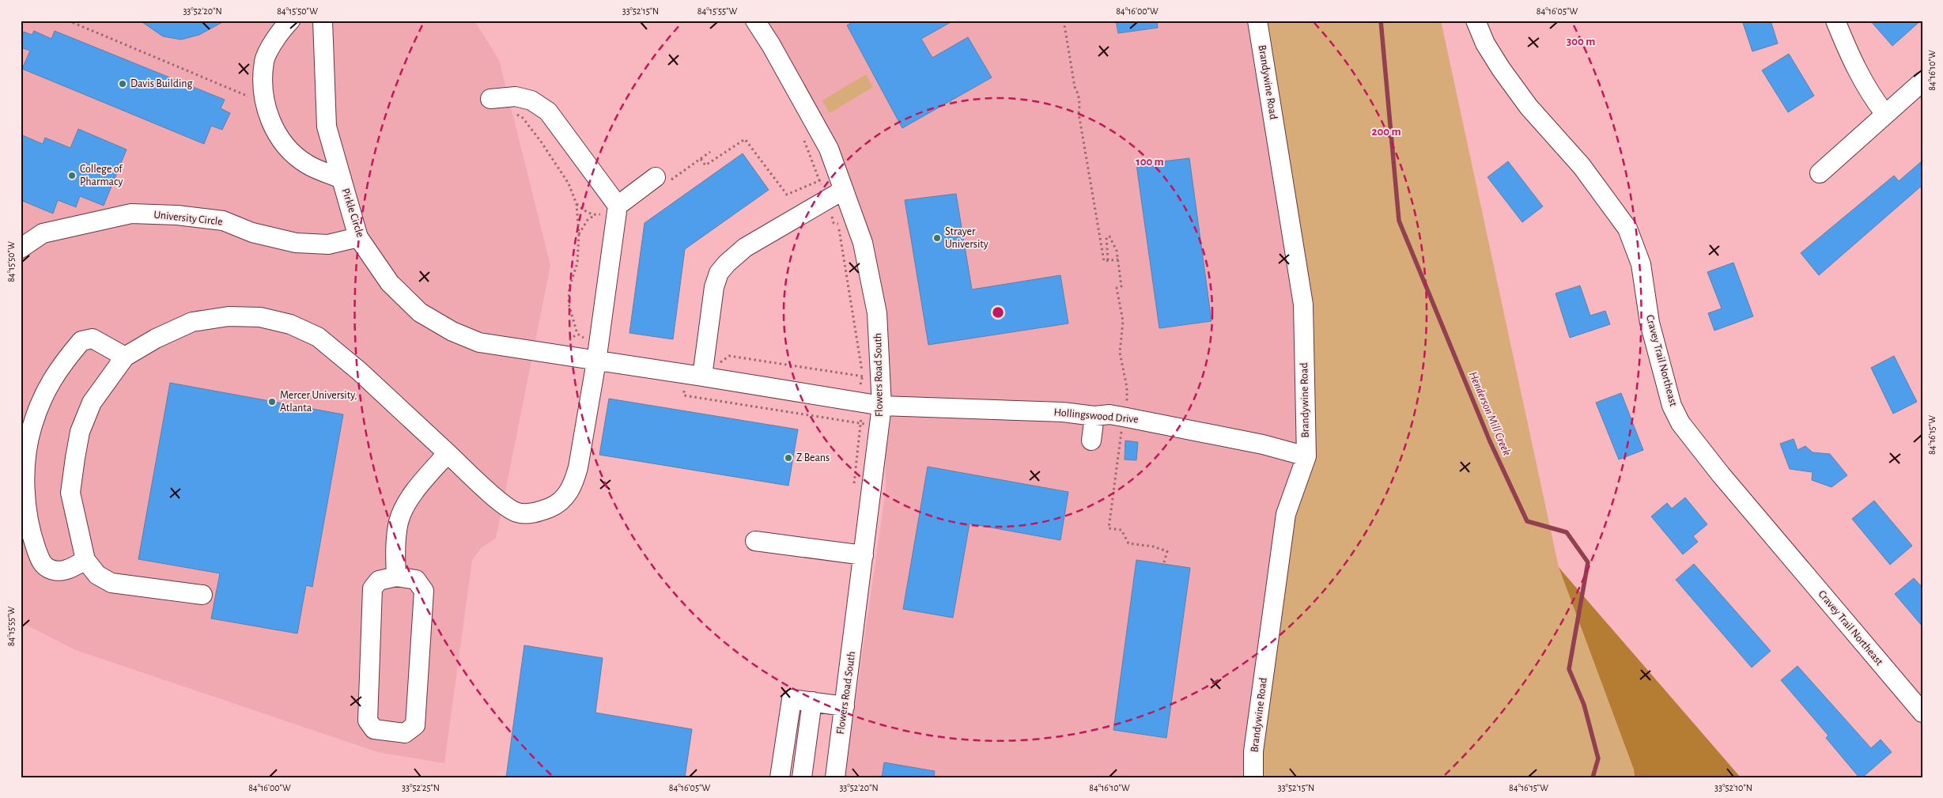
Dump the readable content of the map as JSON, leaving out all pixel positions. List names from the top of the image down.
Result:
{
  "streets": {
    "street": [
      "Brandywine Road",
      "Pirkle Circle",
      "University Circle",
      "Cravey Trail Northeast",
      "Flowers Road South",
      "Hollingswood Drive"
    ]
  },
  "crossings": [
    ["Brandywine Road", "Hollingswood Drive"],
    ["Pirkle Circle", "University Circle"],
    ["Pirkle Circle", "Hollingswood Drive"],
    ["Flowers Road South", "Hollingswood Drive"]
  ],
  "water": ["Henderson Mill Creek"],
  "places": [
    "Davis Building",
    "College of Pharmacy",
    "Strayer University",
    "Mercer University, Atlanta",
    "Z Beans"
  ],
  "coordinates": [
    "33°52'20\"N",
    "84°15'50\"W",
    "33°52'15\"N",
    "84°15'55\"W",
    "84°16'00\"W",
    "84°16'05\"W",
    "84°16'10\"W",
    "84°16'15\"W",
    "33°52'25\"N",
    "33°52'10\"N"
  ],
  "rings": ["300 m", "200 m", "100 m"]
}
